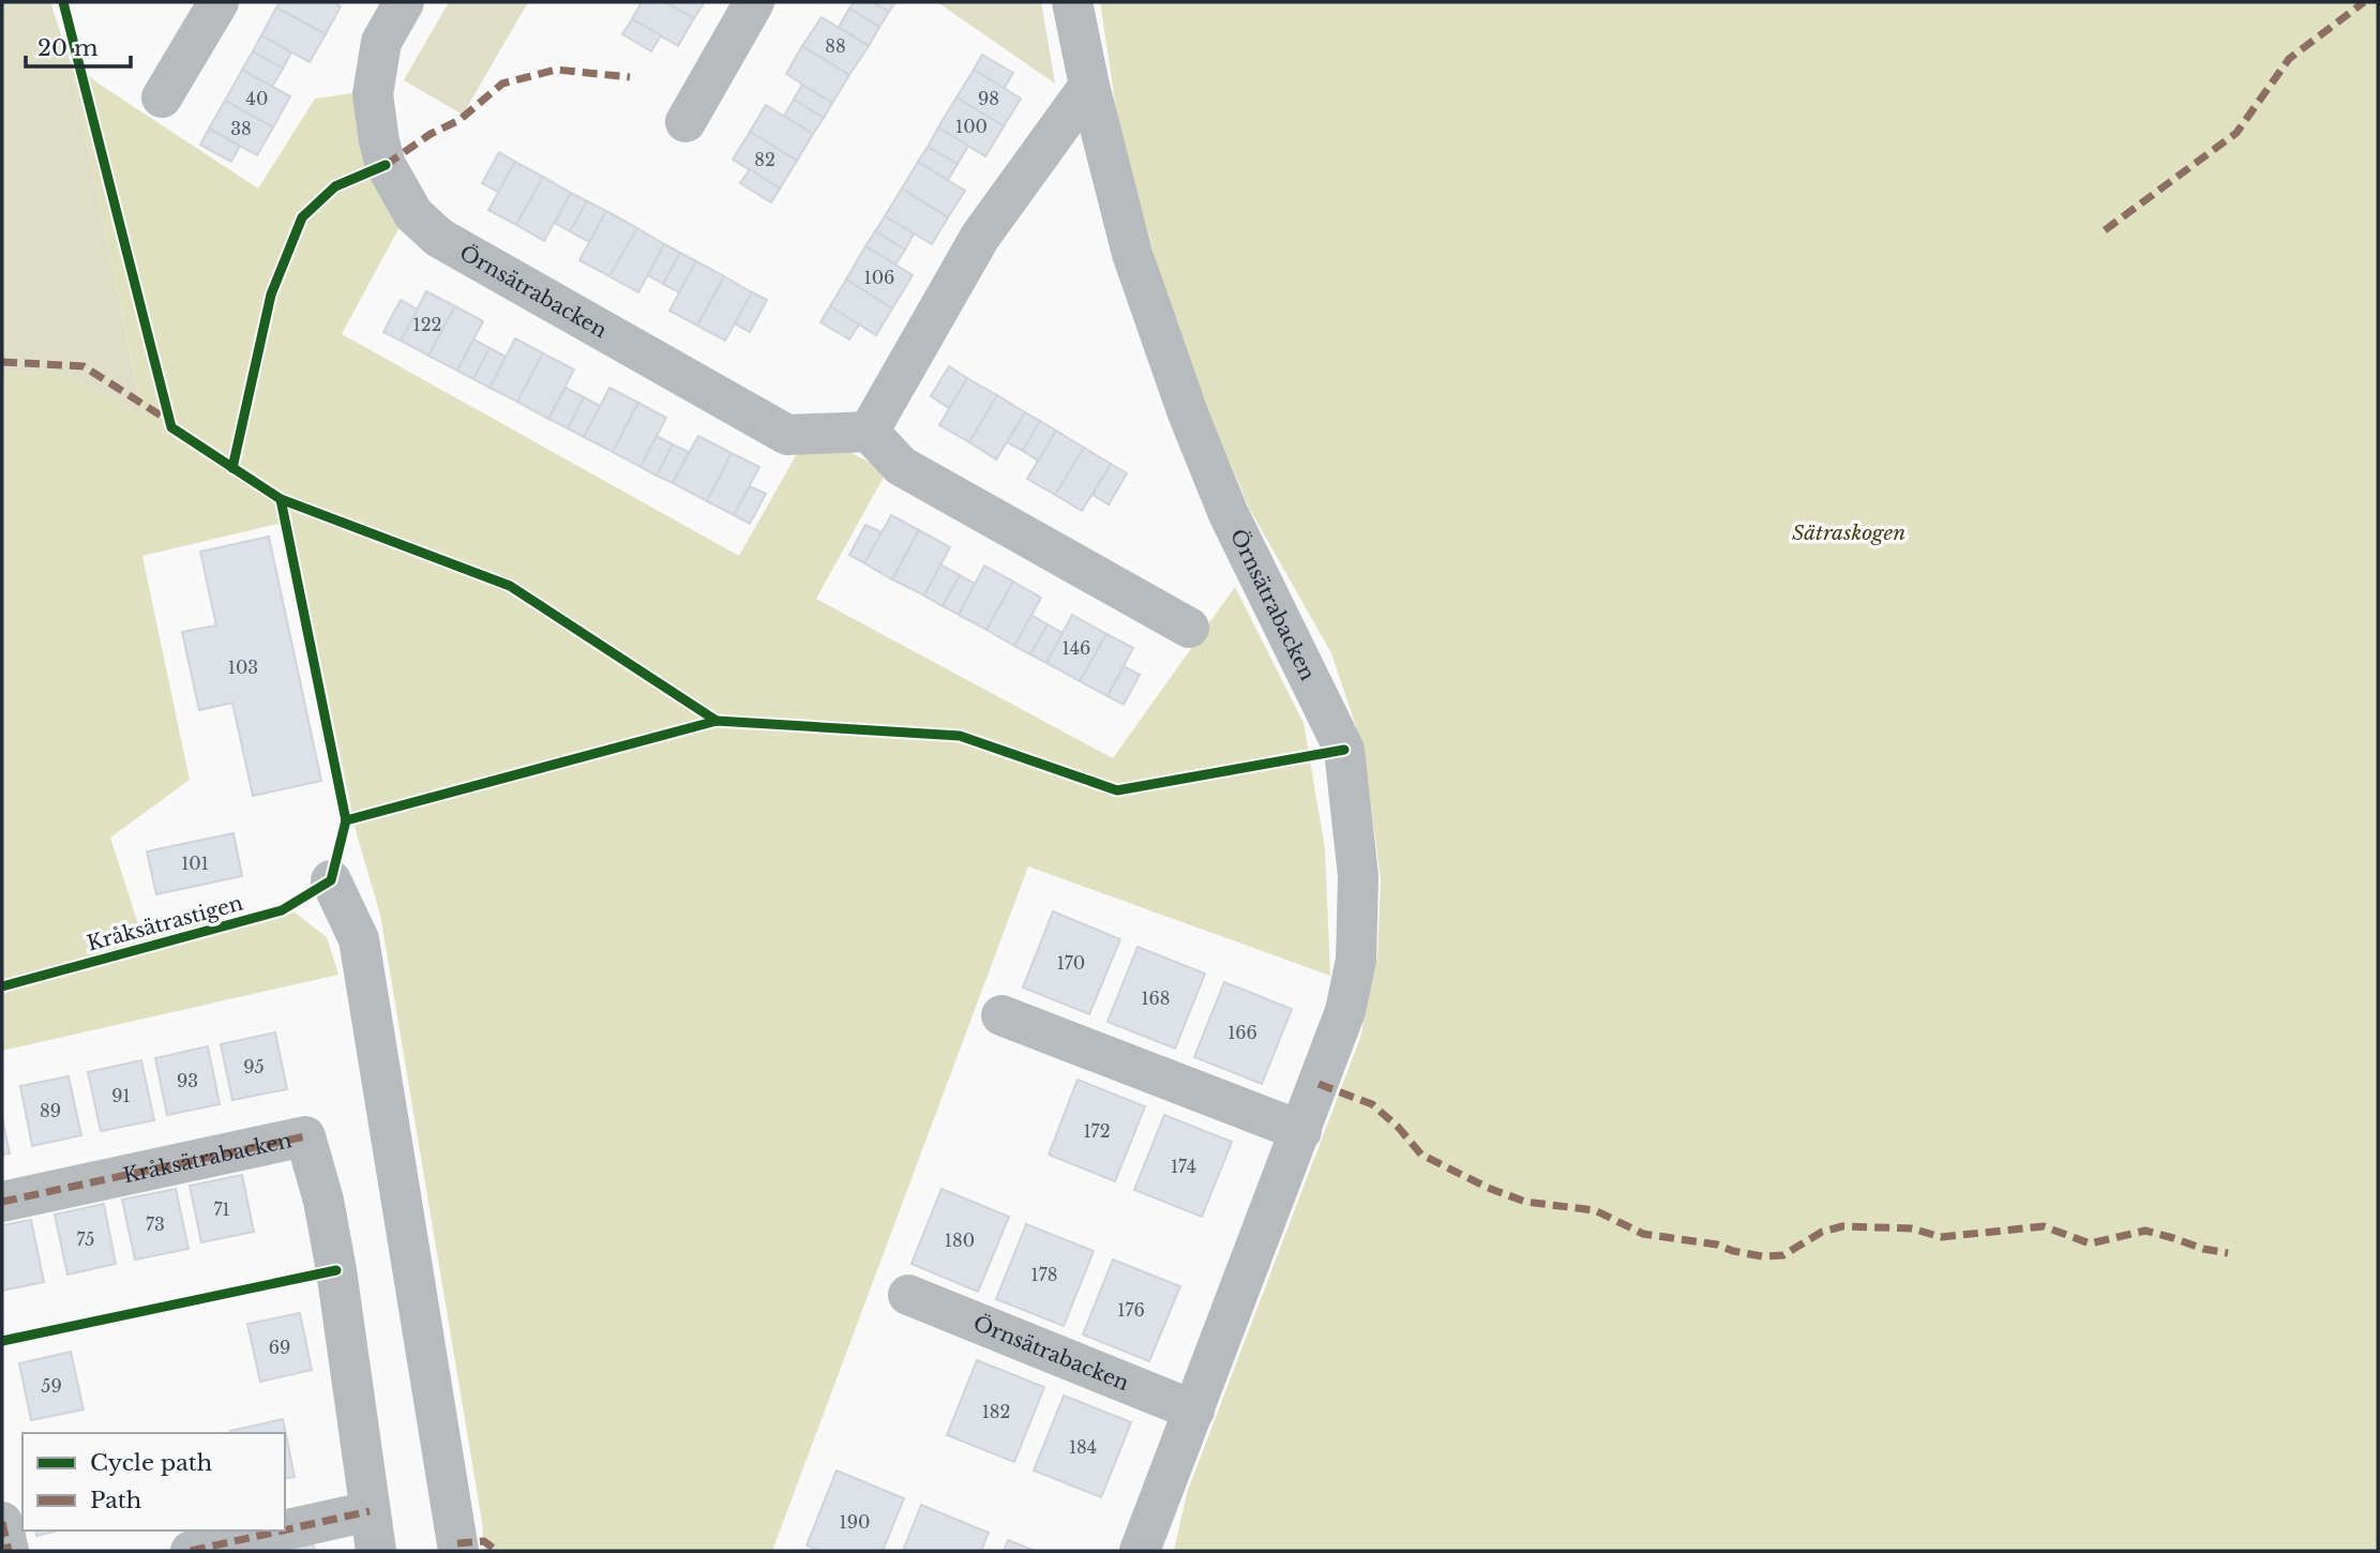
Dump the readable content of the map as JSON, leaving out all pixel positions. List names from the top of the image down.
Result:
{
  "streets": {
    "street": ["Örnsätrabacken", "Kråksätrabacken"],
    "cycle path": ["Kråksätrastigen"]
  },
  "parks": ["Sätraskogen"],
  "house_numbers": [
    "88",
    "40",
    "98",
    "100",
    "38",
    "82",
    "106",
    "122",
    "146",
    "103",
    "101",
    "170",
    "168",
    "166",
    "95",
    "93",
    "91",
    "89",
    "172",
    "174",
    "71",
    "73",
    "75",
    "180",
    "178",
    "176",
    "69",
    "59",
    "182",
    "184",
    "190"
  ],
  "legend": ["Cycle path", "Path"],
  "scale_bar": "20 m"
}
